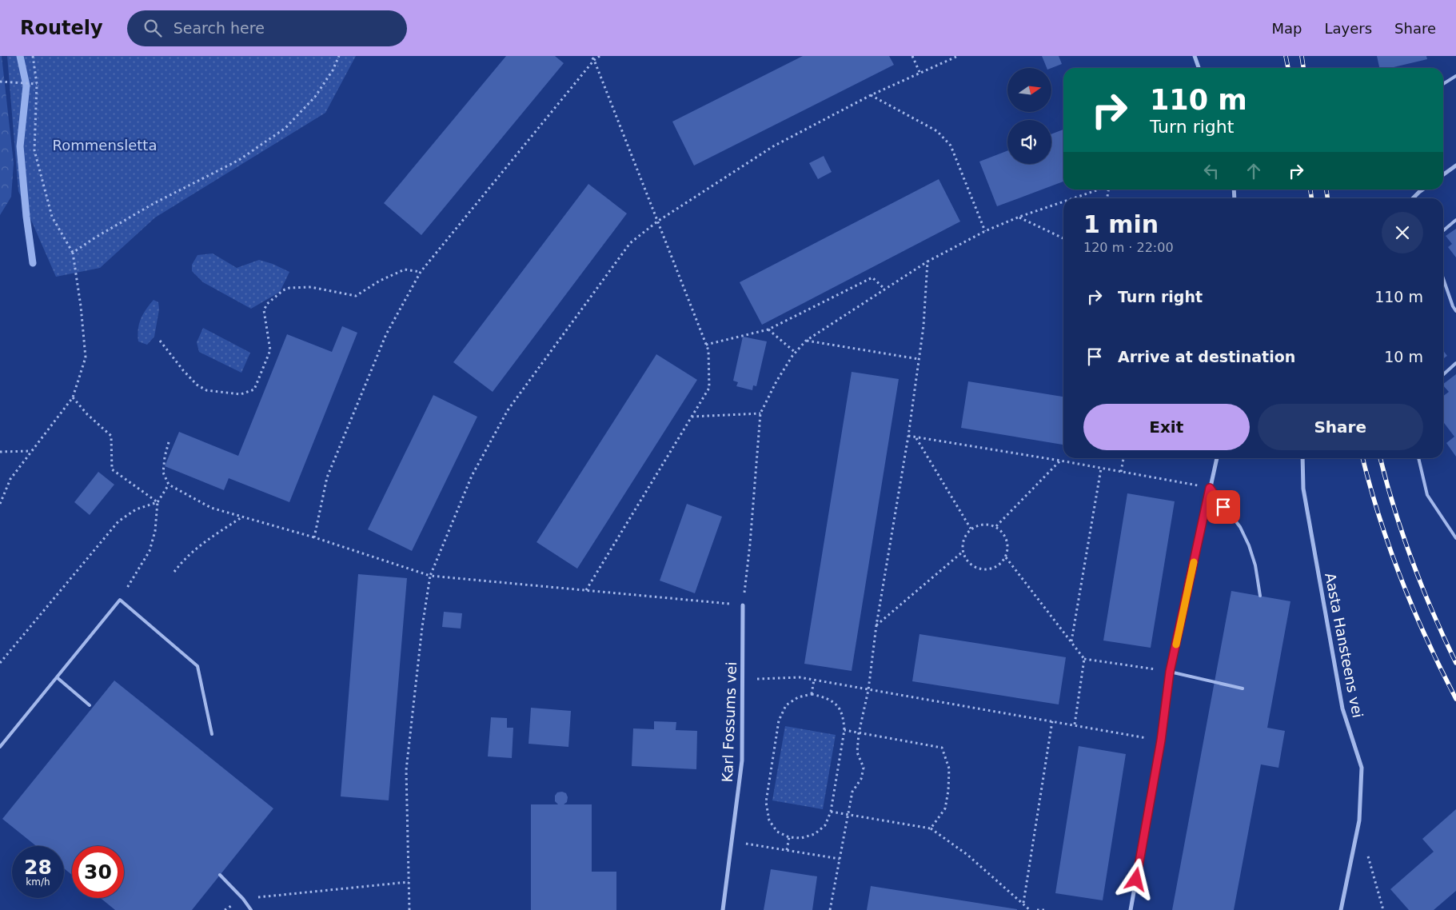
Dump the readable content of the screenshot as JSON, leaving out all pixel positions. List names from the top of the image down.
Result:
{
  "streets": {
    "street": ["Aasta Hansteens vei", "Karl Fossums vei"]
  },
  "parks": ["Rommensletta"],
  "north": "right",
  "page": {
    "header": "Routely",
    "search": "Search here",
    "nav": ["Map", "Layers", "Share"],
    "turn": ["110 m", "Turn right"],
    "heading": ["1 min", "120 m · 22:00"],
    "list": [
      {
        "name": "Turn right",
        "value": "110 m"
      },
      {
        "name": "Arrive at destination",
        "value": "10 m"
      }
    ],
    "buttons": ["Exit", "Share"],
    "speed": "28 km/h",
    "limit": "30"
  }
}
